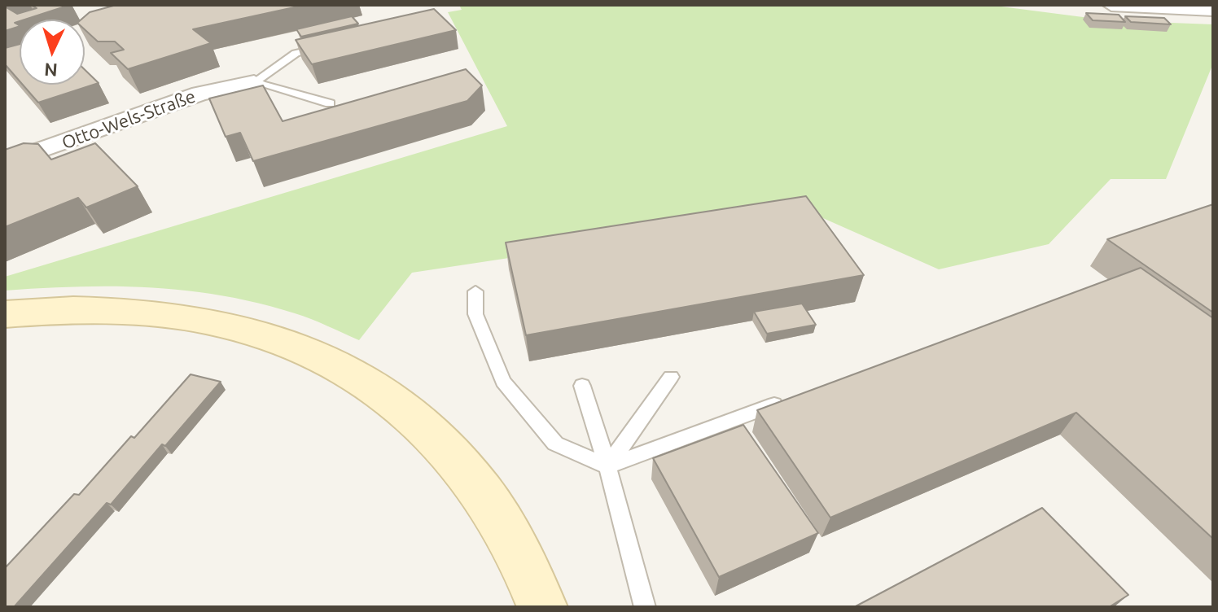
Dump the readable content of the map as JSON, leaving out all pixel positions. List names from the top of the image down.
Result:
{
  "streets": {
    "street": ["Otto-Wels-Straße"]
  },
  "north": "bottom"
}
